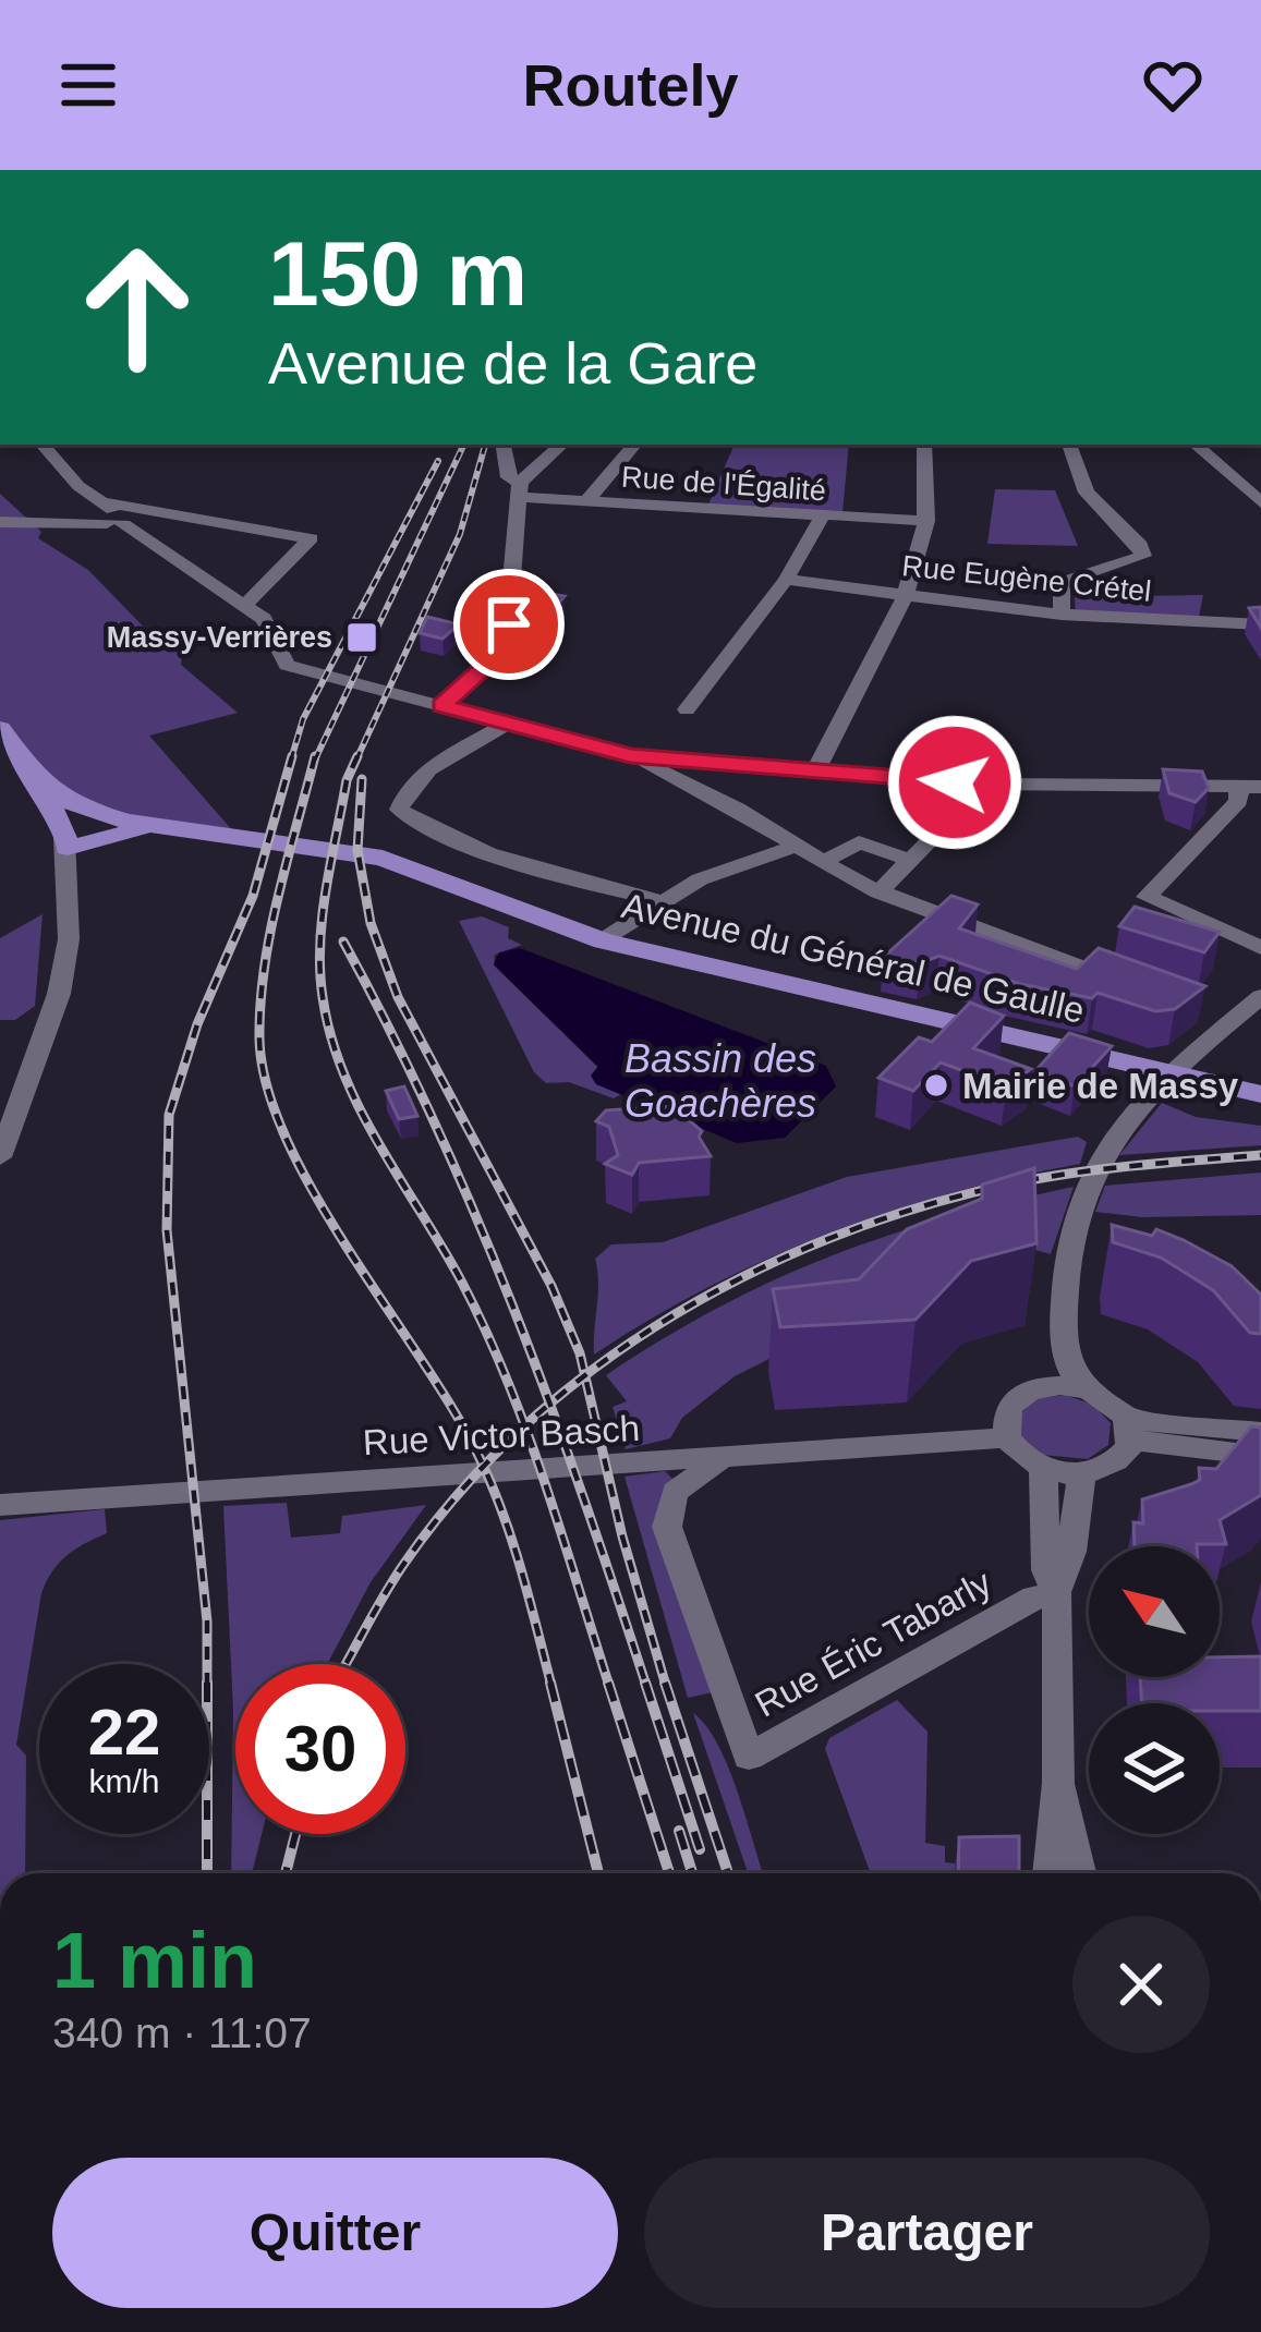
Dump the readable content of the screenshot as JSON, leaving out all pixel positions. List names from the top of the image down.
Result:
{
  "streets": {
    "main road": ["Avenue du Général de Gaulle"],
    "street": [
      "Rue de l'Égalité",
      "Rue Eugène Crétel",
      "Rue Victor Basch",
      "Rue Éric Tabarly"
    ]
  },
  "crossings": [
    ["Rue Victor Basch", "Rue Éric Tabarly"]
  ],
  "water": ["Bassin des Goachères"],
  "places": {
    "transit": ["Massy-Verrières"],
    "other": ["Mairie de Massy"]
  },
  "north": "top left",
  "page": {
    "header": "Routely",
    "turn": ["150 m", "Avenue de la Gare"],
    "speed": "22 km/h",
    "limit": "30",
    "heading": ["1 min", "340 m · 11:07"],
    "buttons": ["Quitter", "Partager"]
  }
}
